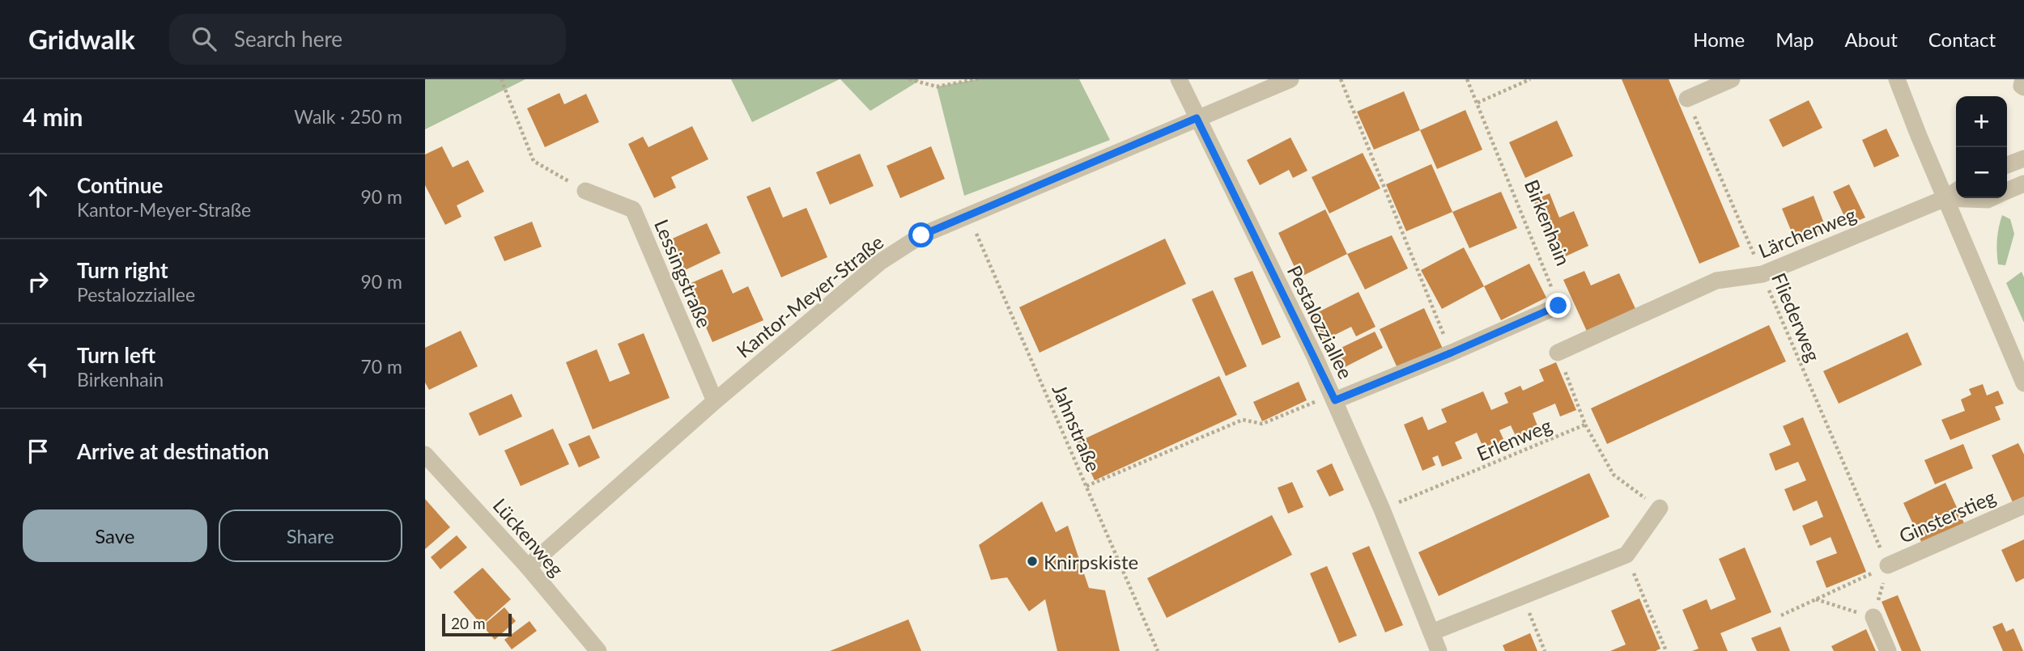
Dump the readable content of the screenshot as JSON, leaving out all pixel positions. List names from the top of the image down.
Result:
{
  "streets": {
    "street": [
      "Lärchenweg",
      "Lessingstraße",
      "Kantor-Meyer-Straße",
      "Pestalozziallee",
      "Ginsterstieg",
      "Lückenweg"
    ],
    "path": [
      "Birkenhain",
      "Fliederweg",
      "Jahnstraße",
      "Erlenweg"
    ]
  },
  "crossings": [
    ["Lärchenweg", "Fliederweg"],
    ["Lessingstraße", "Kantor-Meyer-Straße"],
    ["Kantor-Meyer-Straße", "Pestalozziallee"],
    ["Kantor-Meyer-Straße", "Jahnstraße"],
    ["Kantor-Meyer-Straße", "Lückenweg"],
    ["Fliederweg", "Ginsterstieg"],
    ["Pestalozziallee", "Erlenweg"]
  ],
  "places": ["Knirpskiste"],
  "scale_bar": "20 m",
  "page": {
    "header": "Gridwalk",
    "search": "Search here",
    "nav": [
      "Home",
      "Map",
      "About",
      "Contact"
    ],
    "heading": ["4 min", "Walk · 250 m"],
    "map_buttons": ["+", "−"],
    "list": [
      ["Continue", "Kantor-Meyer-Straße", "90 m"],
      ["Turn right", "Pestalozziallee", "90 m"],
      ["Turn left", "Birkenhain", "70 m"],
      "Arrive at destination"
    ],
    "buttons": ["Save", "Share"],
    "scale": "20 m"
  }
}
